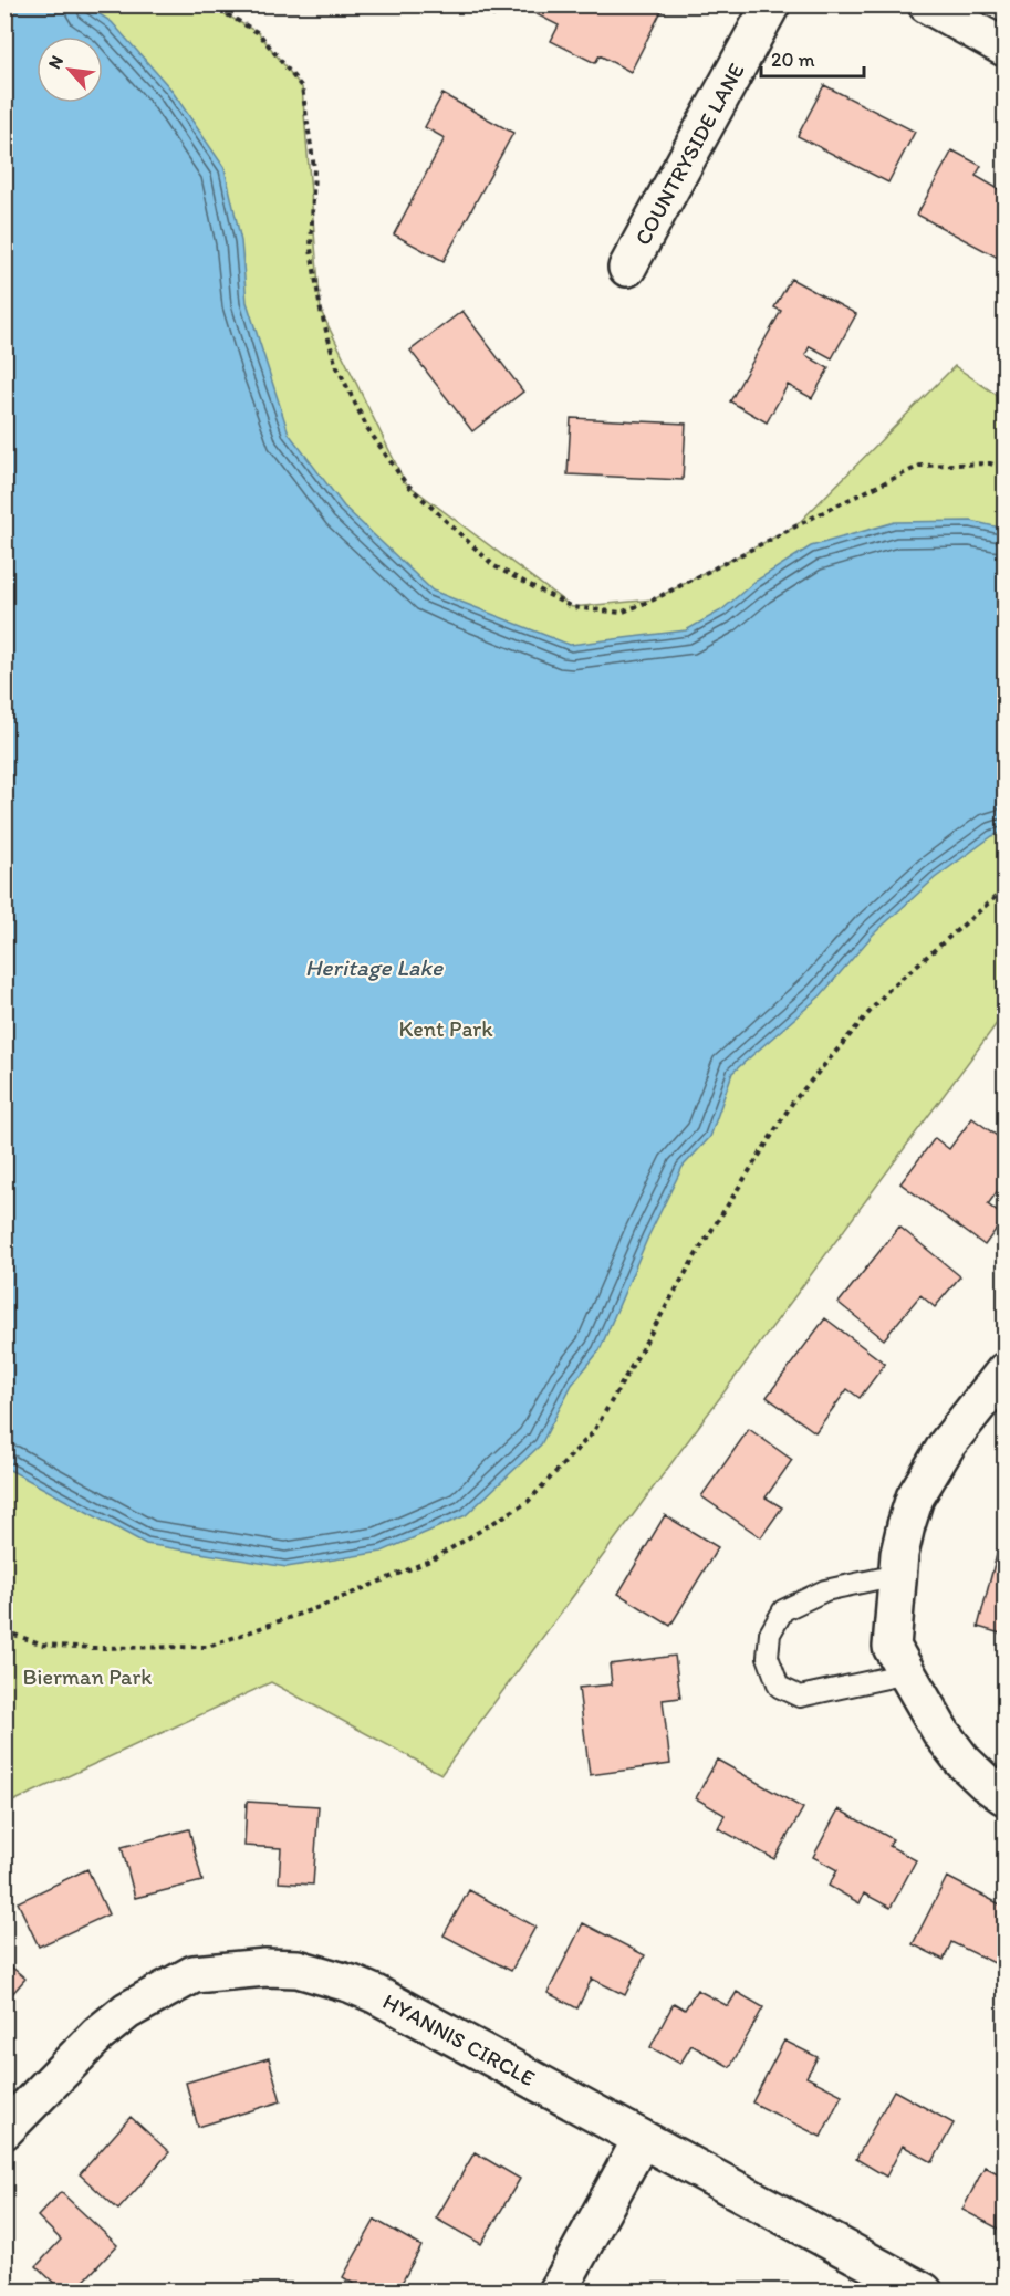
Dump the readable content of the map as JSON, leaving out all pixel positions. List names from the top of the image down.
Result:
{
  "streets": {
    "street": ["COUNTRYSIDE LANE", "HYANNIS CIRCLE"]
  },
  "water": ["Heritage Lake"],
  "parks": ["Kent Park", "Bierman Park"],
  "scale_bar": "20 m",
  "north": "top left"
}
